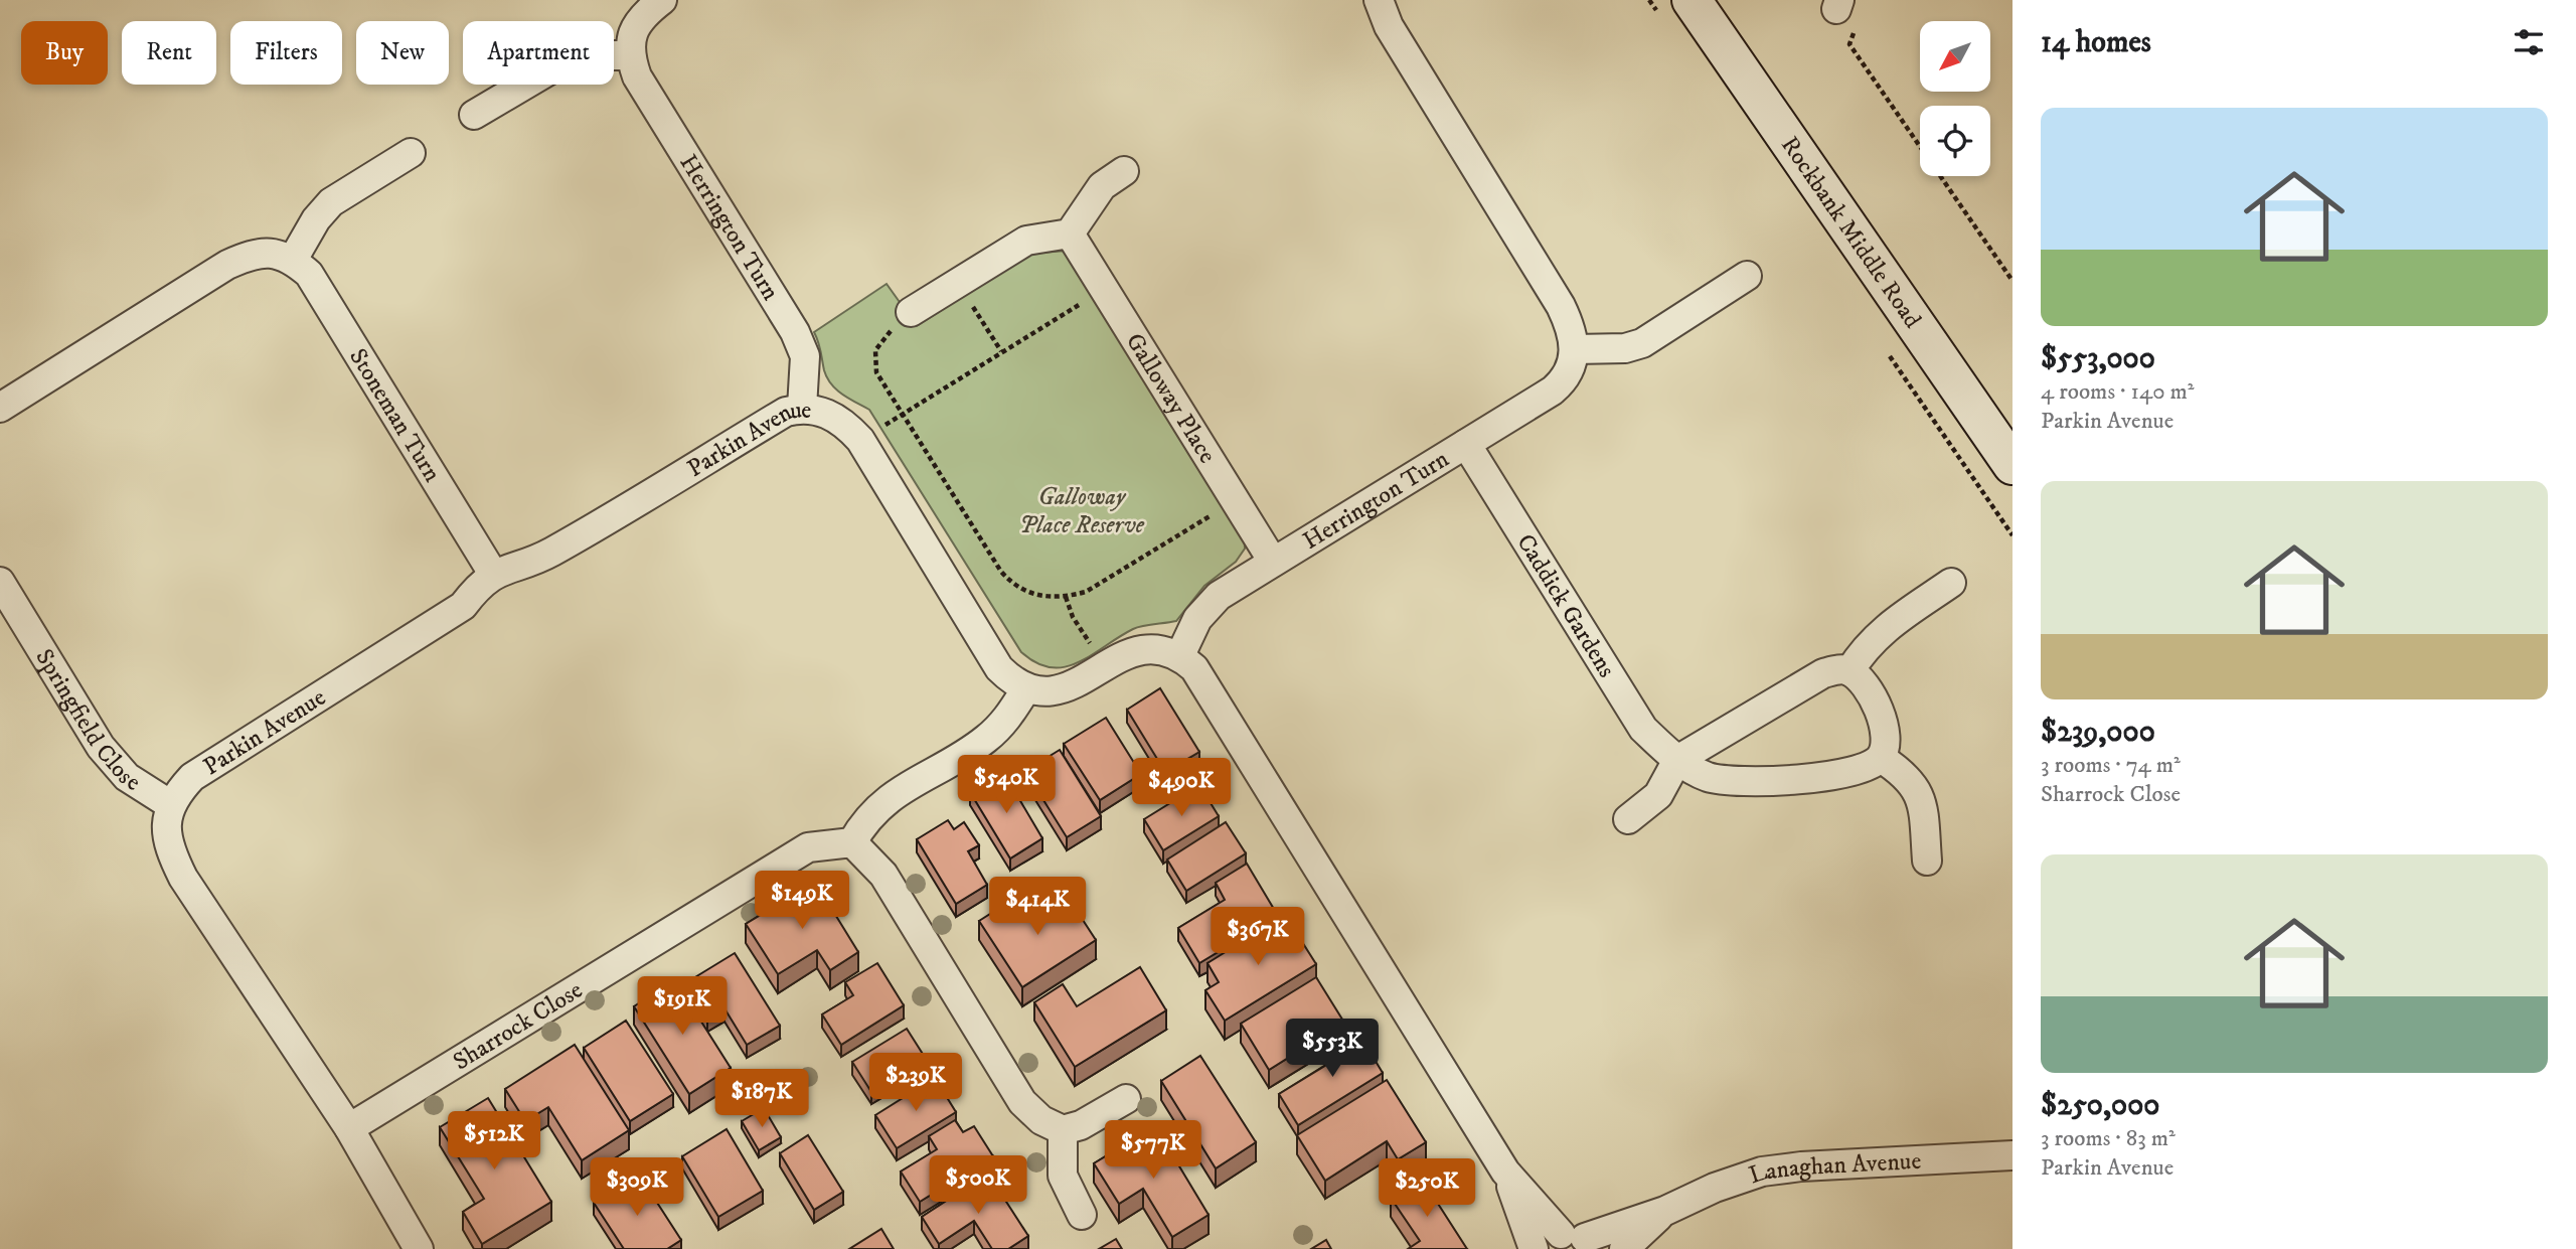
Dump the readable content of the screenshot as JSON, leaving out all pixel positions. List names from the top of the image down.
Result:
{
  "streets": {
    "street": [
      "Herrington Turn",
      "Rockbank Middle Road",
      "Galloway Place",
      "Stoneman Turn",
      "Parkin Avenue",
      "Caddick Gardens",
      "Springfield Close",
      "Sharrock Close",
      "Lanaghan Avenue"
    ]
  },
  "crossings": [
    ["Herrington Turn", "Galloway Place"],
    ["Herrington Turn", "Parkin Avenue"],
    ["Herrington Turn", "Caddick Gardens"],
    ["Stoneman Turn", "Parkin Avenue"],
    ["Parkin Avenue", "Springfield Close"]
  ],
  "parks": ["Galloway Place Reserve"],
  "north": "bottom left",
  "page": {
    "heading": "14 homes",
    "chip": [
      "Buy",
      "Rent",
      "Filters",
      "New",
      "Apartment"
    ],
    "list": [
      {
        "name": "$553,000",
        "note": "4 rooms · 140 m² · Parkin Avenue"
      },
      {
        "name": "$239,000",
        "note": "3 rooms · 74 m² · Sharrock Close"
      },
      {
        "name": "$250,000",
        "note": "3 rooms · 83 m² · Parkin Avenue"
      }
    ],
    "price": [
      "$540K",
      "$490K",
      "$149K",
      "$414K",
      "$367K",
      "$191K",
      "$553K",
      "$239K",
      "$187K",
      "$512K",
      "$577K",
      "$500K",
      "$309K",
      "$250K"
    ]
  }
}
